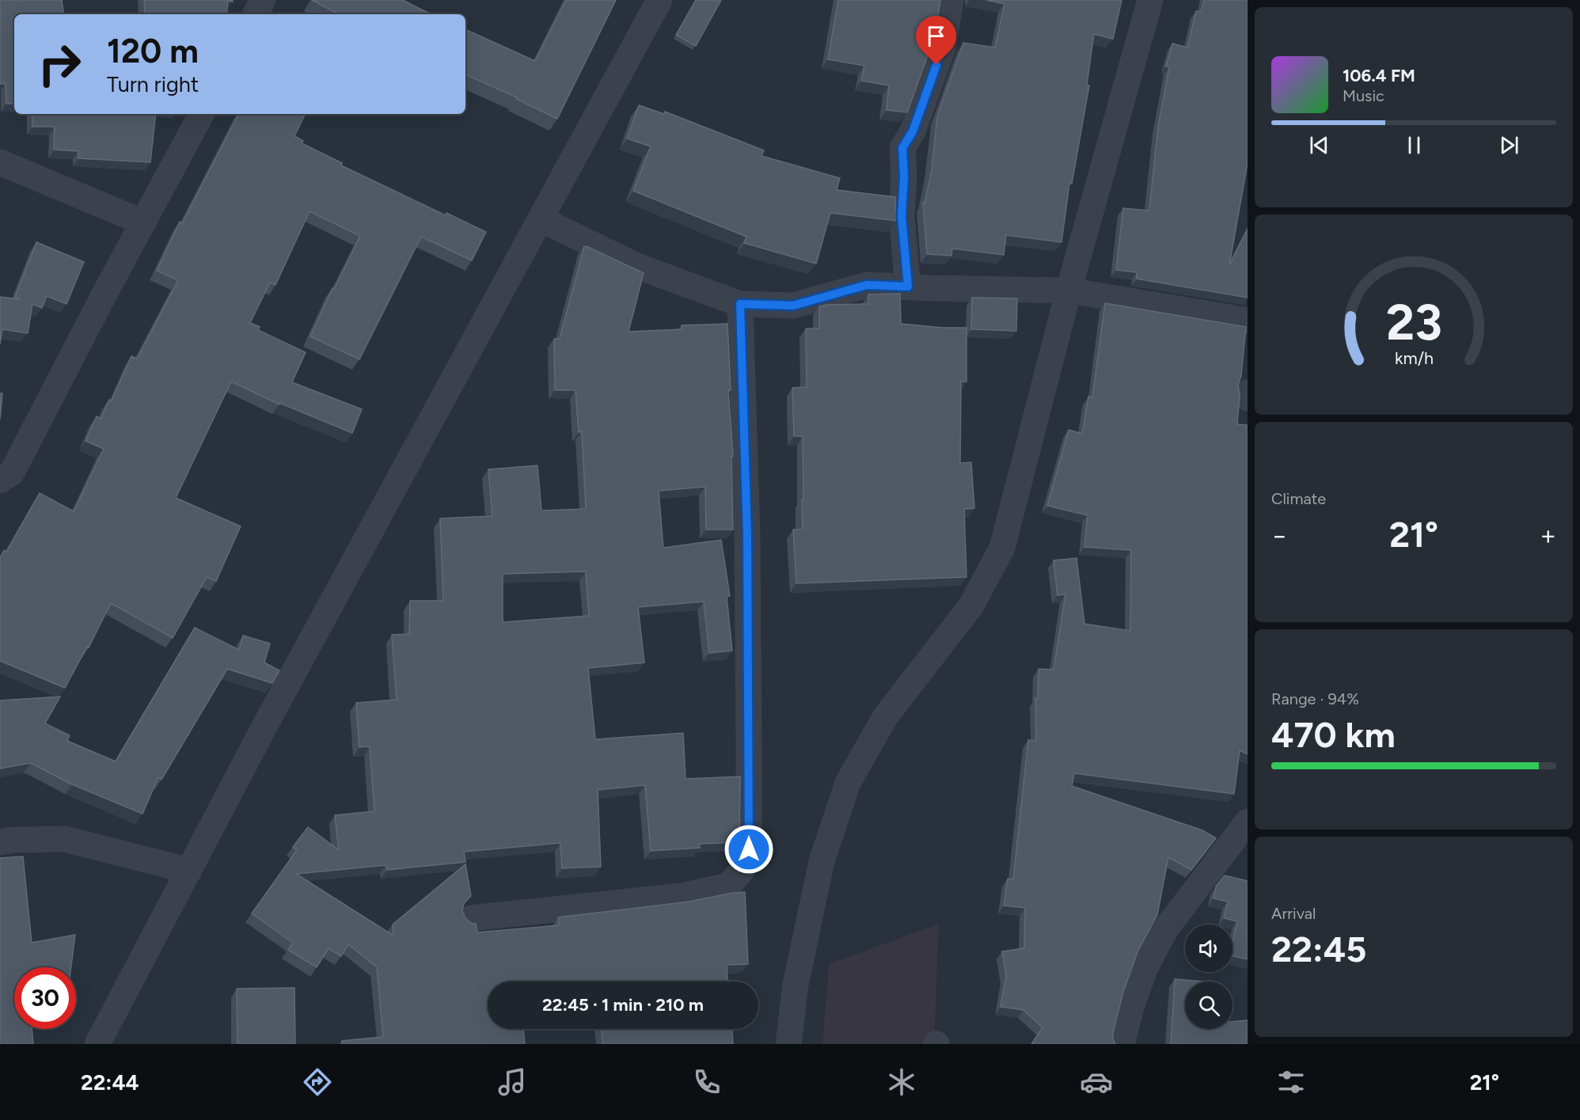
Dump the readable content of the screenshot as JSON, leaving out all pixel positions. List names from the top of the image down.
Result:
{
  "page": {
    "turn": ["120 m", "Turn right"],
    "song": ["106.4 FM", "Music"],
    "tile": [
      "Climate",
      ["Range · 94%", "470 km"],
      ["Arrival", "22:45"]
    ],
    "heat": ["−", "21°", "+"],
    "limit": "30",
    "trip": "22:45 · 1 min · 210 m",
    "tabs": ["22:44", "21°"],
    "gauge": ["23", "km/h"]
  }
}
